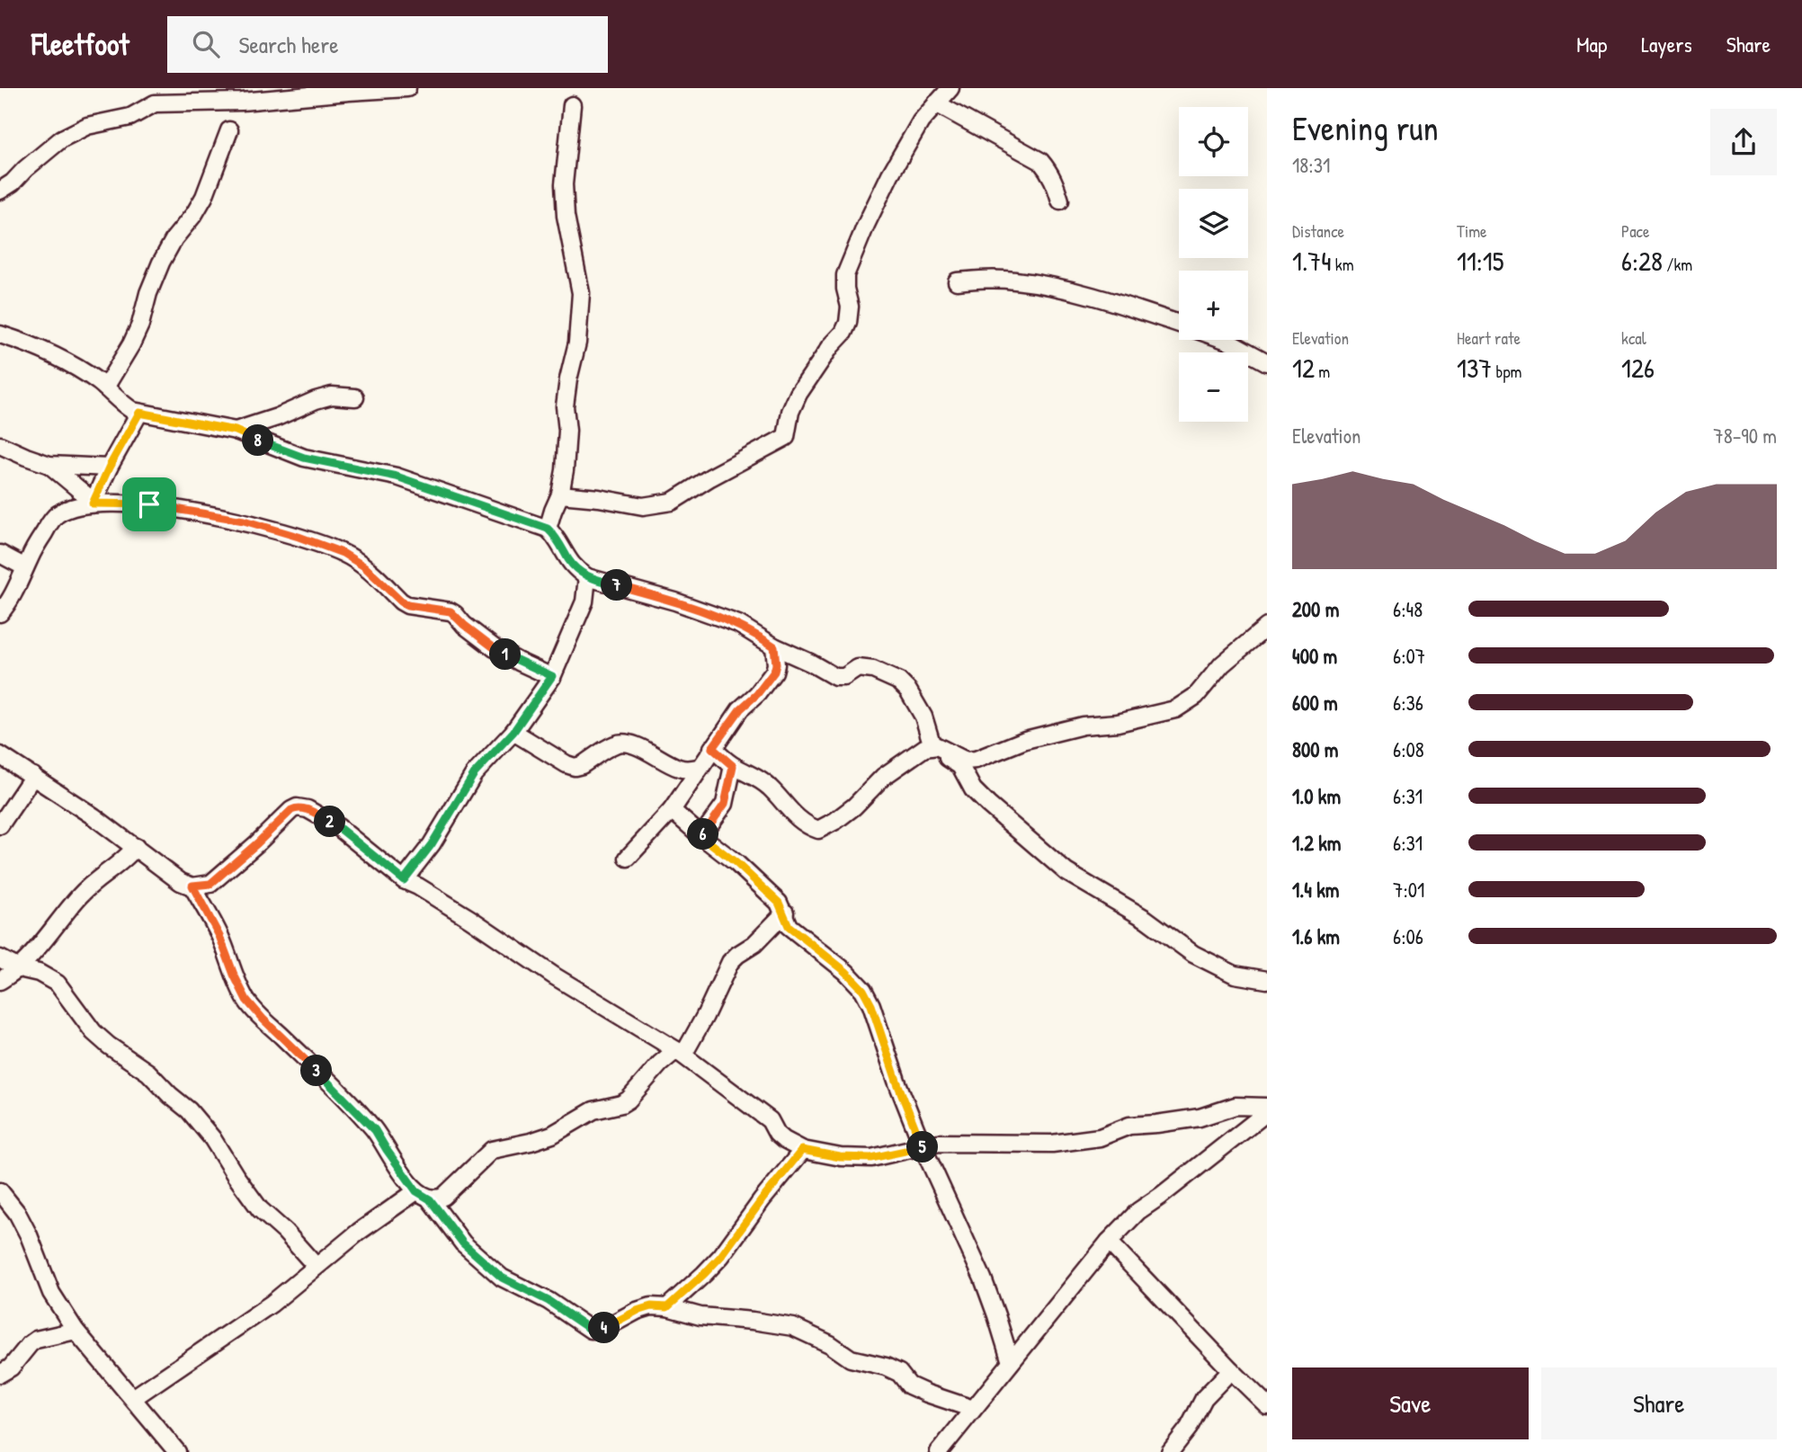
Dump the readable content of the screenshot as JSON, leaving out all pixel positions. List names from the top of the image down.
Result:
{
  "page": {
    "header": "Fleetfoot",
    "search": "Search here",
    "nav": ["Map", "Layers", "Share"],
    "heading": ["Evening run", "18:31"],
    "map_buttons": ["+", "−"],
    "stats": [
      ["Distance", "1.74 km"],
      ["Time", "11:15"],
      ["Pace", "6:28 /km"],
      ["Elevation", "12 m"],
      ["Heart rate", "137 bpm"],
      ["kcal", "126"]
    ],
    "chart": ["Elevation", "78–90 m"],
    "pins": [
      "8",
      "7",
      "1",
      "2",
      "6",
      "3",
      "5",
      "4"
    ],
    "list": [
      {
        "name": "200 m",
        "note": "6:48"
      },
      {
        "name": "400 m",
        "note": "6:07"
      },
      {
        "name": "600 m",
        "note": "6:36"
      },
      {
        "name": "800 m",
        "note": "6:08"
      },
      {
        "name": "1.0 km",
        "note": "6:31"
      },
      {
        "name": "1.2 km",
        "note": "6:31"
      },
      {
        "name": "1.4 km",
        "note": "7:01"
      },
      {
        "name": "1.6 km",
        "note": "6:06"
      }
    ],
    "buttons": ["Save", "Share"]
  }
}
